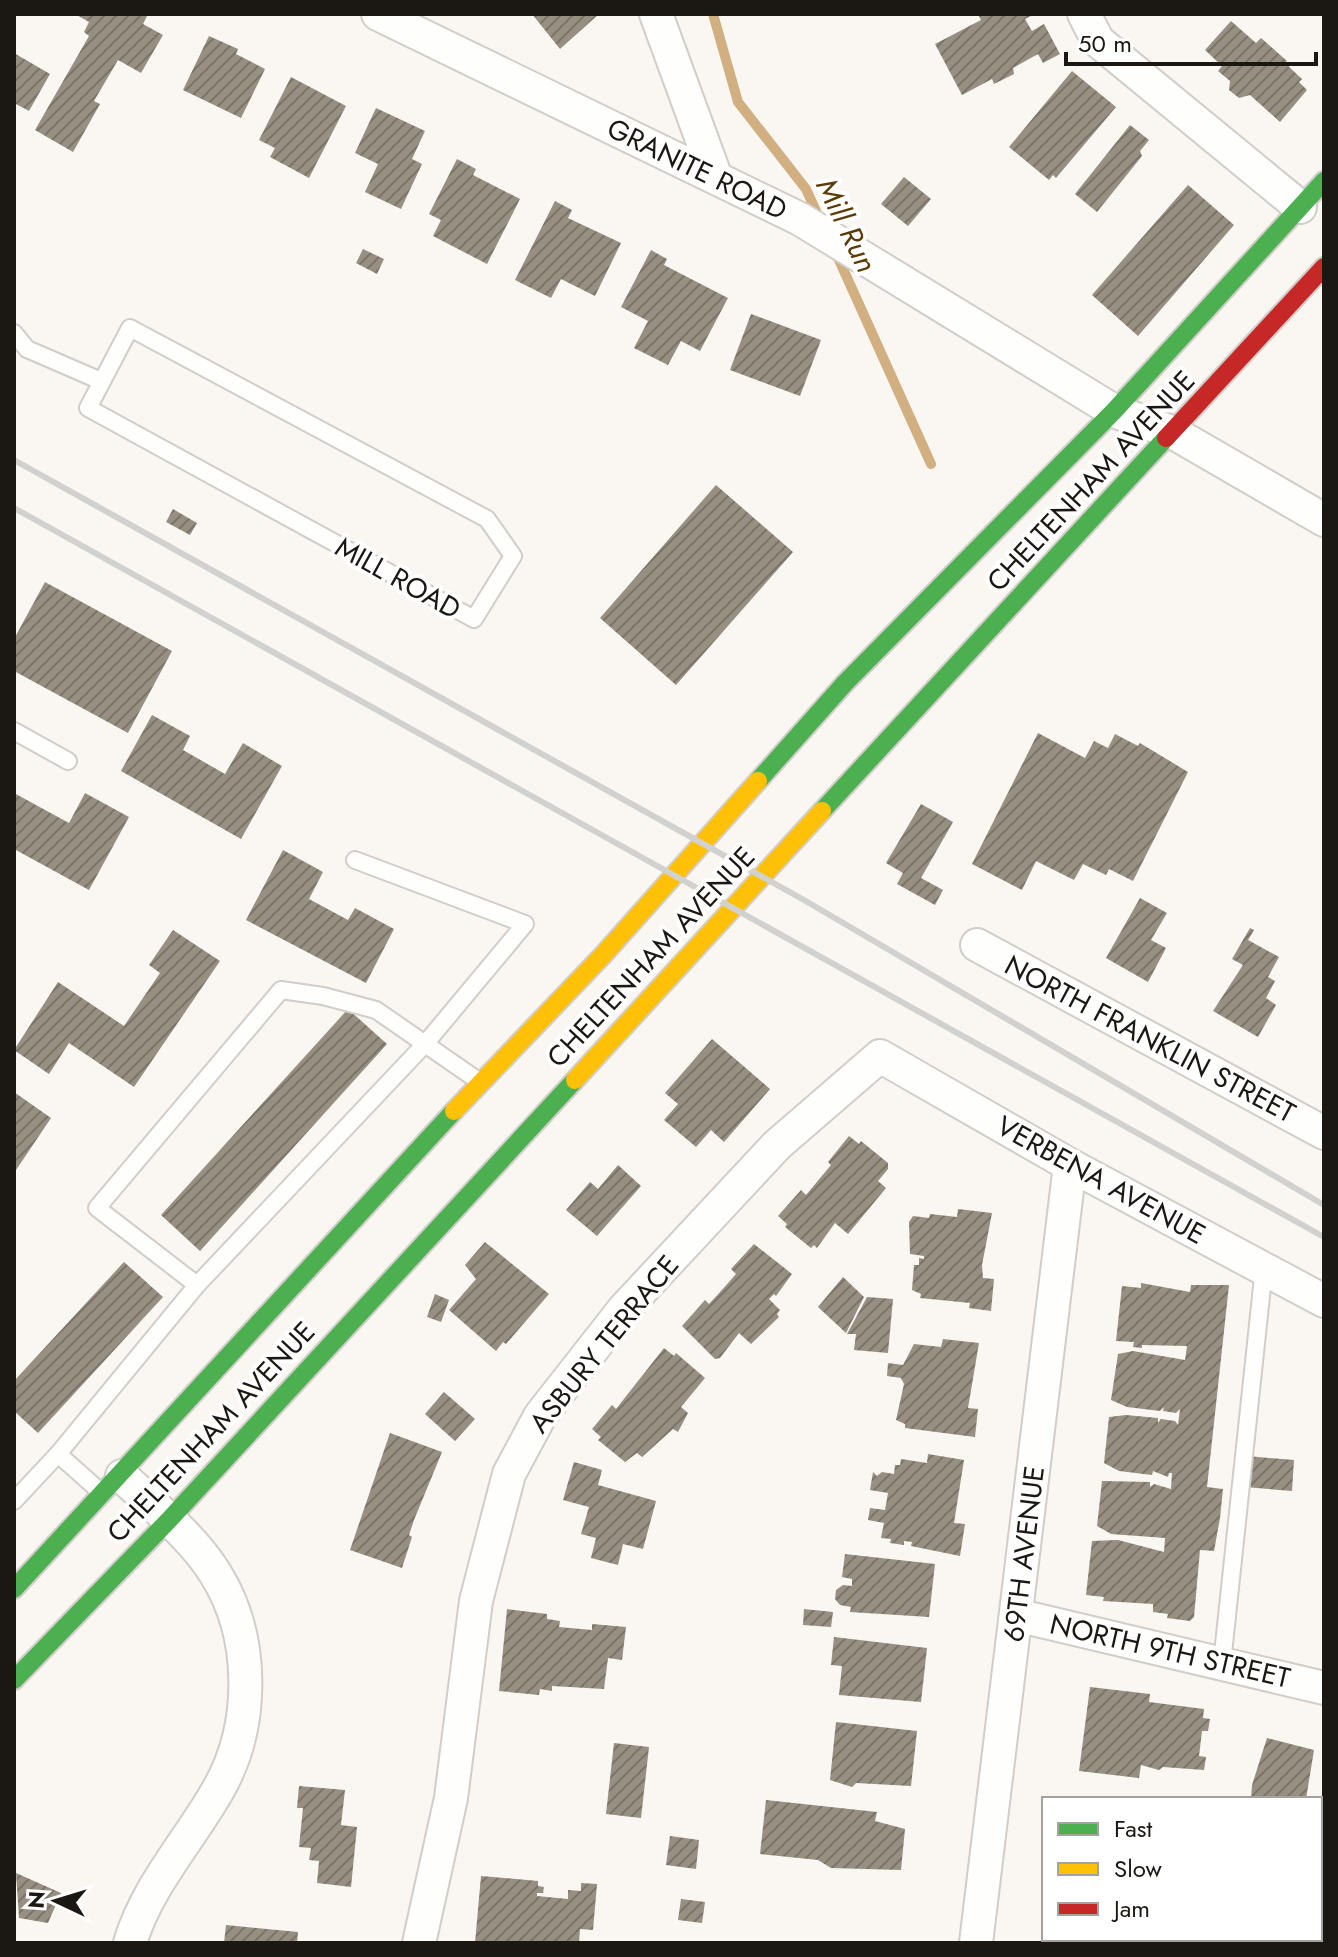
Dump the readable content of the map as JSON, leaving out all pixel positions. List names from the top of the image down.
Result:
{
  "streets": {
    "highway": ["CHELTENHAM AVENUE"],
    "street": [
      "GRANITE ROAD",
      "NORTH FRANKLIN STREET",
      "VERBENA AVENUE",
      "ASBURY TERRACE",
      "69TH AVENUE",
      "NORTH 9TH STREET"
    ],
    "lane": ["MILL ROAD"]
  },
  "crossings": [
    ["GRANITE ROAD", "CHELTENHAM AVENUE"],
    ["VERBENA AVENUE", "ASBURY TERRACE"],
    ["VERBENA AVENUE", "69TH AVENUE"],
    ["69TH AVENUE", "NORTH 9TH STREET"]
  ],
  "water": ["Mill Run"],
  "legend": ["Fast", "Slow", "Jam"],
  "scale_bar": "50 m",
  "north": "left"
}
